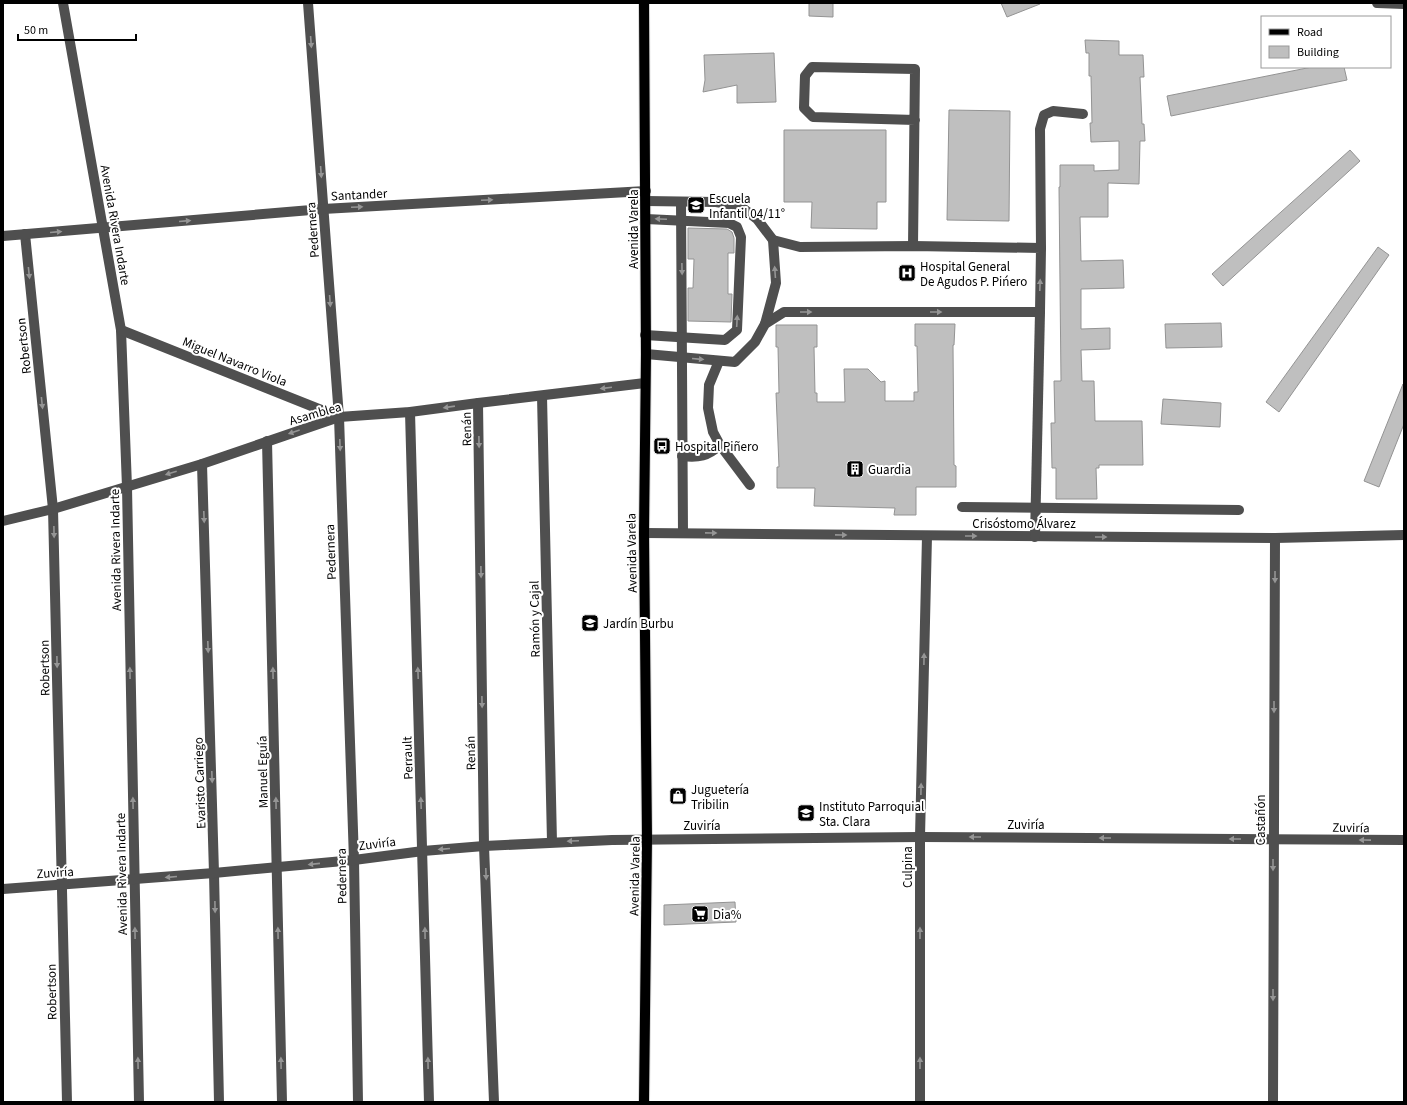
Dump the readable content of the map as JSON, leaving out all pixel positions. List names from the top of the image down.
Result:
{
  "streets": {
    "main road": ["Avenida Varela"],
    "street": [
      "Santander",
      "Avenida Rivera Indarte",
      "Pedernera",
      "Robertson",
      "Miguel Navarro Viola",
      "Asamblea",
      "Renán",
      "Crisóstomo Álvarez",
      "Ramón y Cajal",
      "Perrault",
      "Manuel Eguía",
      "Evaristo Carriego",
      "Castañón",
      "Zuviría",
      "Culpina"
    ]
  },
  "crossings": [
    ["Santander", "Avenida Rivera Indarte"],
    ["Santander", "Avenida Varela"],
    ["Santander", "Pedernera"],
    ["Santander", "Robertson"],
    ["Avenida Rivera Indarte", "Miguel Navarro Viola"],
    ["Avenida Rivera Indarte", "Asamblea"],
    ["Avenida Rivera Indarte", "Zuviría"],
    ["Avenida Varela", "Asamblea"],
    ["Avenida Varela", "Crisóstomo Álvarez"],
    ["Avenida Varela", "Zuviría"],
    ["Pedernera", "Miguel Navarro Viola"],
    ["Pedernera", "Asamblea"],
    ["Pedernera", "Zuviría"],
    ["Robertson", "Asamblea"],
    ["Robertson", "Zuviría"],
    ["Miguel Navarro Viola", "Asamblea"],
    ["Asamblea", "Renán"],
    ["Asamblea", "Ramón y Cajal"],
    ["Asamblea", "Perrault"],
    ["Asamblea", "Manuel Eguía"],
    ["Asamblea", "Evaristo Carriego"],
    ["Renán", "Zuviría"],
    ["Crisóstomo Álvarez", "Castañón"],
    ["Crisóstomo Álvarez", "Culpina"],
    ["Ramón y Cajal", "Zuviría"],
    ["Perrault", "Zuviría"],
    ["Manuel Eguía", "Zuviría"],
    ["Evaristo Carriego", "Zuviría"],
    ["Castañón", "Zuviría"],
    ["Zuviría", "Culpina"]
  ],
  "one_way": [
    "Santander",
    "Avenida Rivera Indarte",
    "Pedernera",
    "Robertson",
    "Asamblea",
    "Renán",
    "Perrault",
    "Manuel Eguía",
    "Evaristo Carriego",
    "Castañón",
    "Zuviría",
    "Culpina"
  ],
  "places": {
    "school or university": ["Escuela Infantil 04/11°", "Jardín Burbu", "Instituto Parroquial Sta. Clara"],
    "hospital": ["Hospital General De Agudos P. Pińero"],
    "bus stop": ["Hospital Piñero"],
    "building": ["Guardia"],
    "shop": ["Juguetería Tribilin"],
    "supermarket": ["Dia%"]
  },
  "legend": ["Road", "Building"],
  "scale_bar": "50 m"
}
